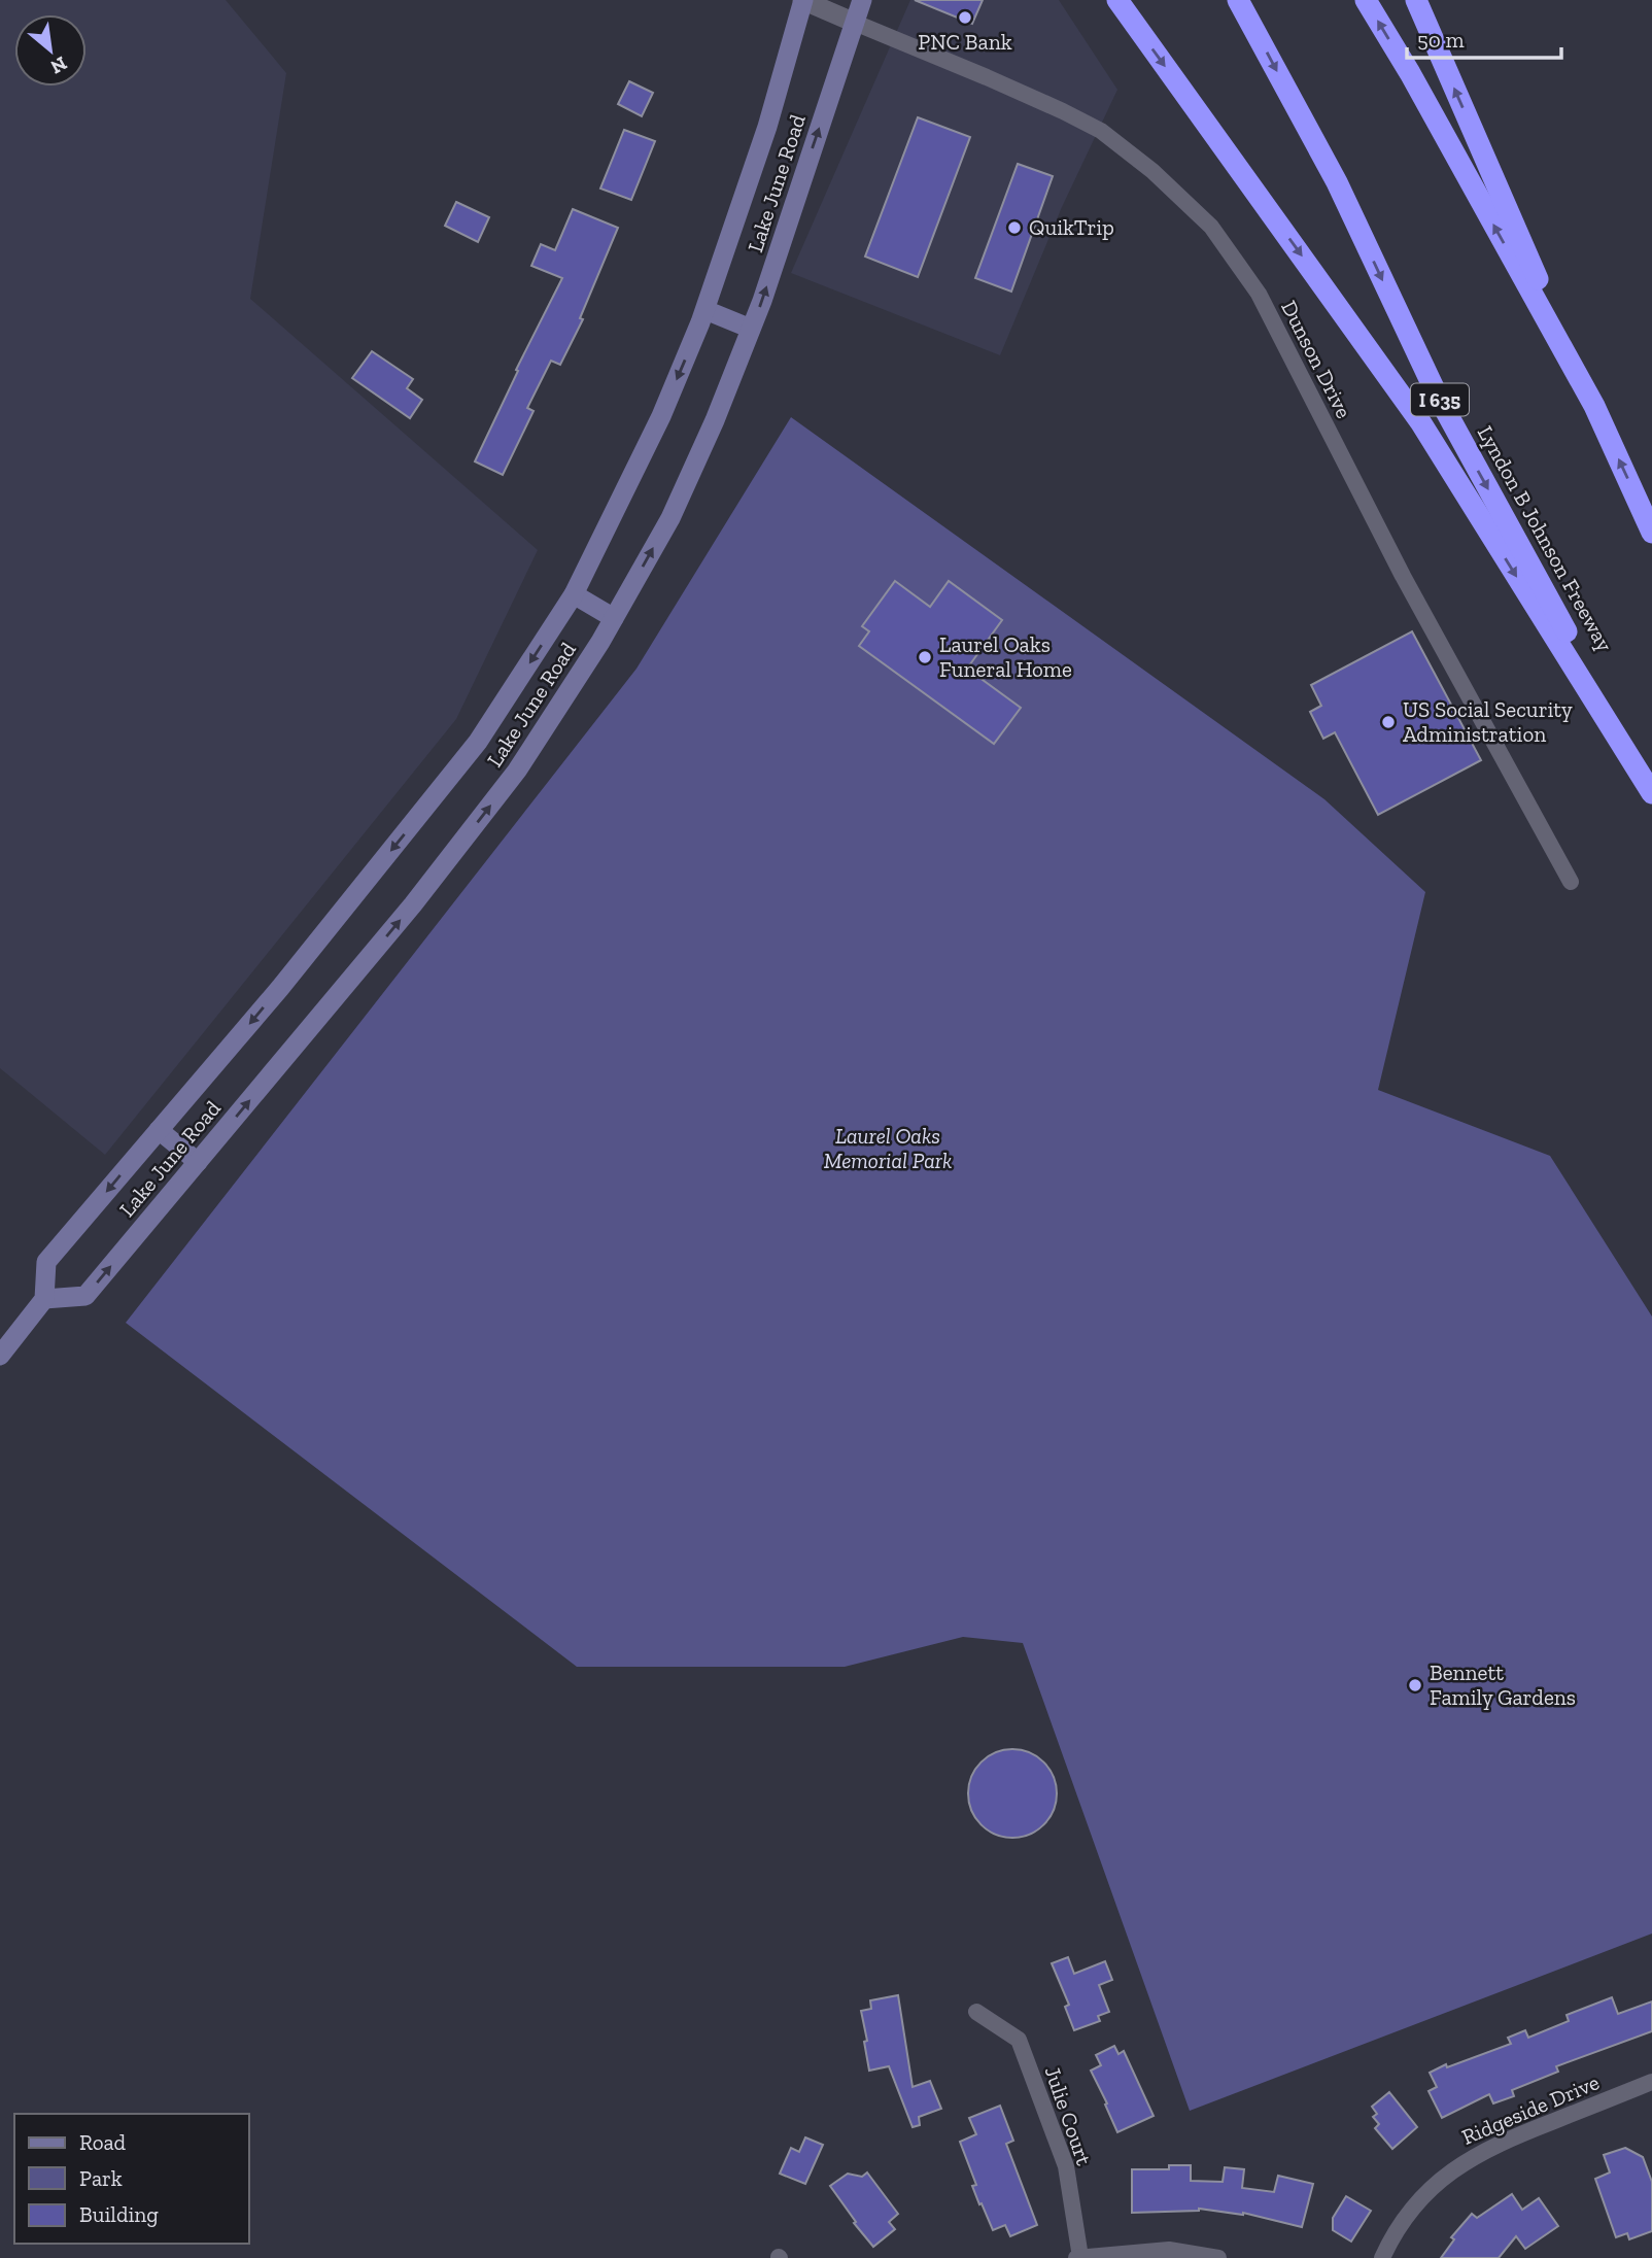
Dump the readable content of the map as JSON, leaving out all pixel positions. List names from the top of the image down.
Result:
{
  "streets": {
    "highway": ["I 635", "Lyndon B Johnson Freeway"],
    "main road": ["Lake June Road"],
    "street": ["Dunson Drive", "Ridgeside Drive", "Julie Court"]
  },
  "crossings": [
    ["Lake June Road", "Dunson Drive"]
  ],
  "parks": ["Laurel Oaks Memorial Park"],
  "places": [
    "PNC Bank",
    "QuikTrip",
    "Laurel Oaks Funeral Home",
    "US Social Security Administration",
    "Bennett Family Gardens"
  ],
  "legend": ["Road", "Park", "Building"],
  "scale_bar": "50 m",
  "north": "bottom right"
}
